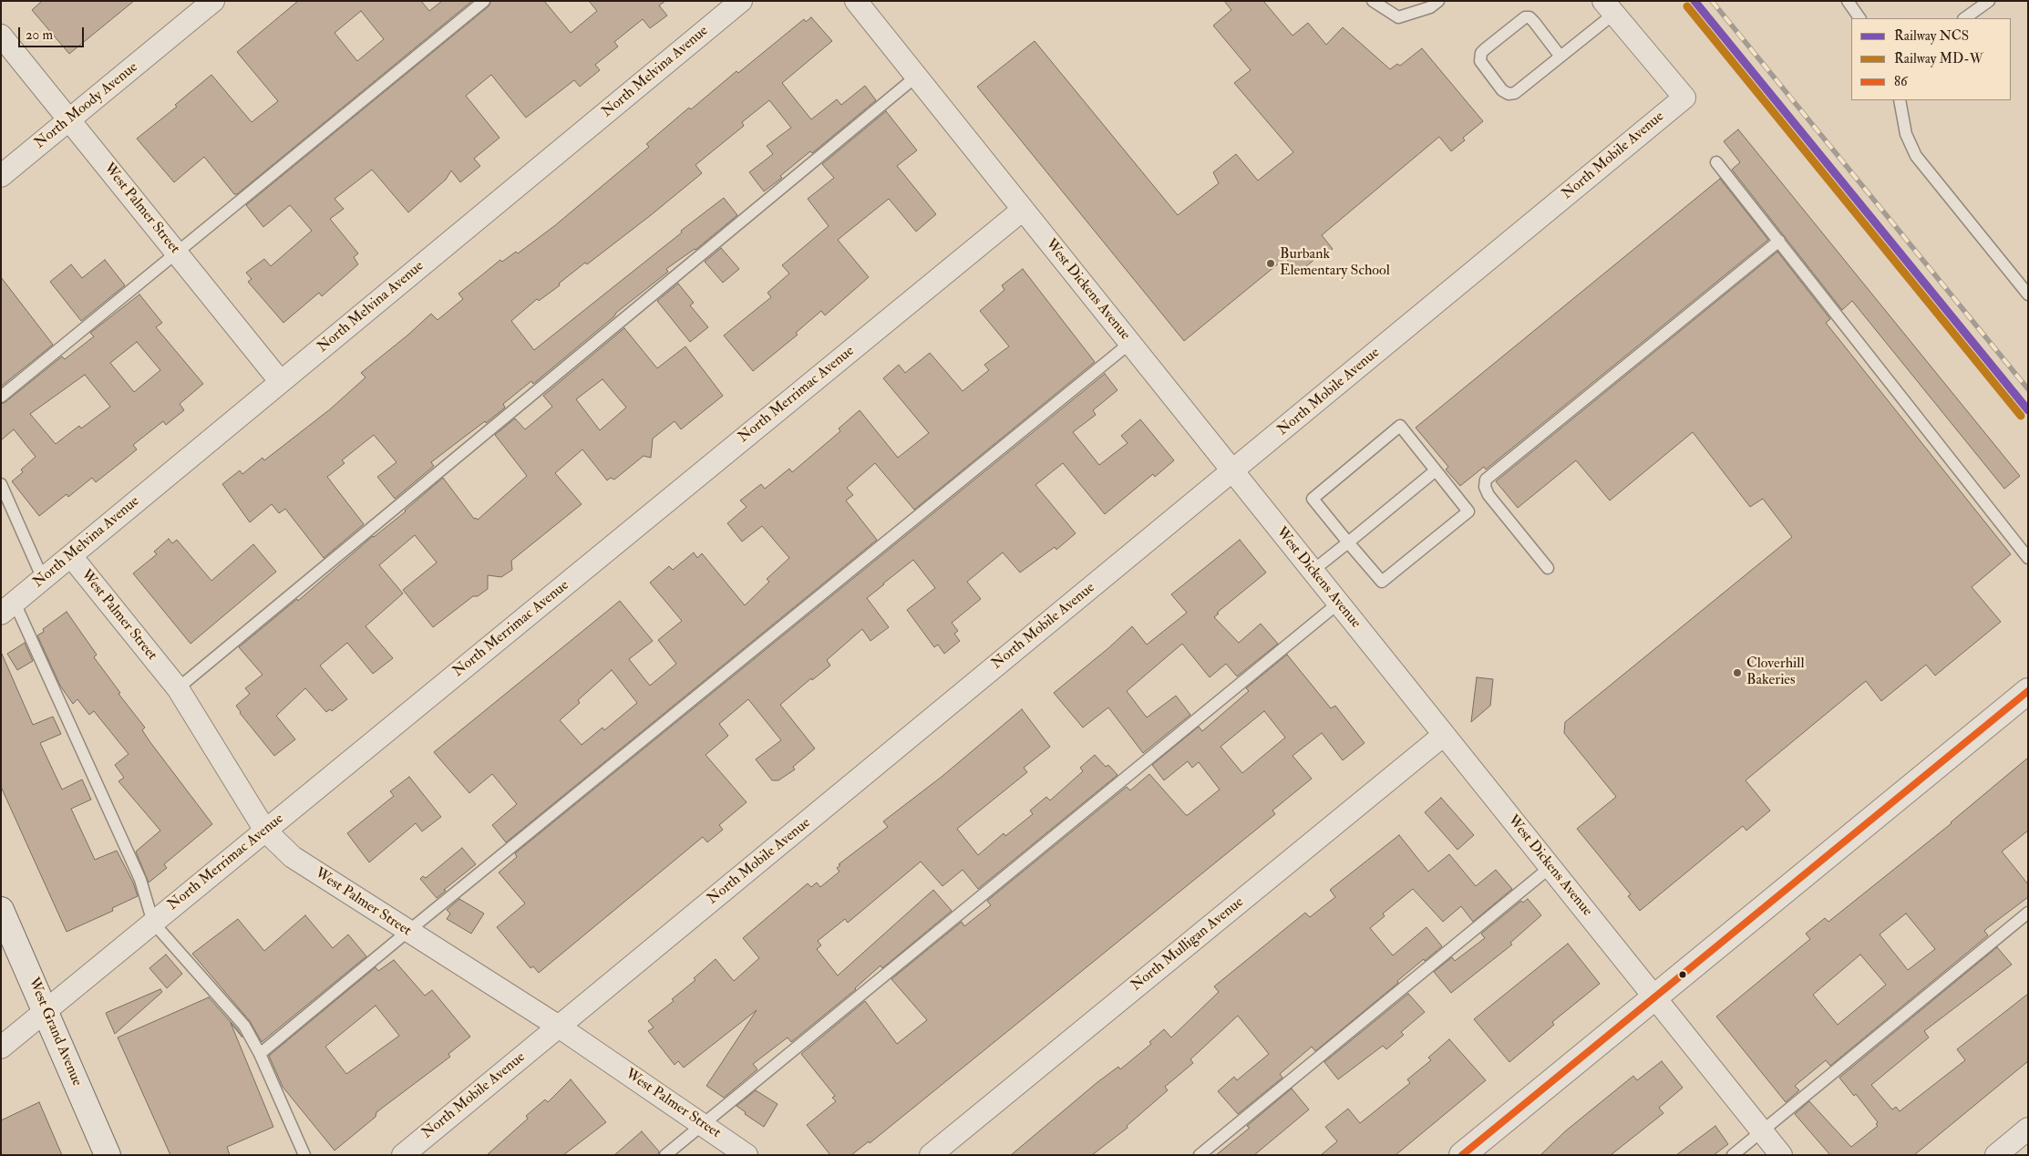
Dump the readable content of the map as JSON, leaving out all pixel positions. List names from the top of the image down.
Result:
{
  "streets": {
    "street": [
      "North Melvina Avenue",
      "North Moody Avenue",
      "North Mobile Avenue",
      "West Palmer Street",
      "West Dickens Avenue",
      "North Merrimac Avenue",
      "North Mulligan Avenue",
      "West Grand Avenue"
    ]
  },
  "crossings": [
    ["North Melvina Avenue", "West Palmer Street"],
    ["North Moody Avenue", "West Palmer Street"],
    ["North Mobile Avenue", "West Palmer Street"],
    ["North Mobile Avenue", "West Dickens Avenue"],
    ["West Palmer Street", "North Merrimac Avenue"],
    ["West Dickens Avenue", "North Merrimac Avenue"],
    ["West Dickens Avenue", "North Mulligan Avenue"],
    ["North Merrimac Avenue", "West Grand Avenue"]
  ],
  "places": ["Burbank Elementary School", "Cloverhill Bakeries"],
  "lines": ["rail line NCS", "rail line MD-W", "transit line 86"],
  "legend": ["Railway NCS", "Railway MD-W", "86"],
  "scale_bar": "20 m"
}
